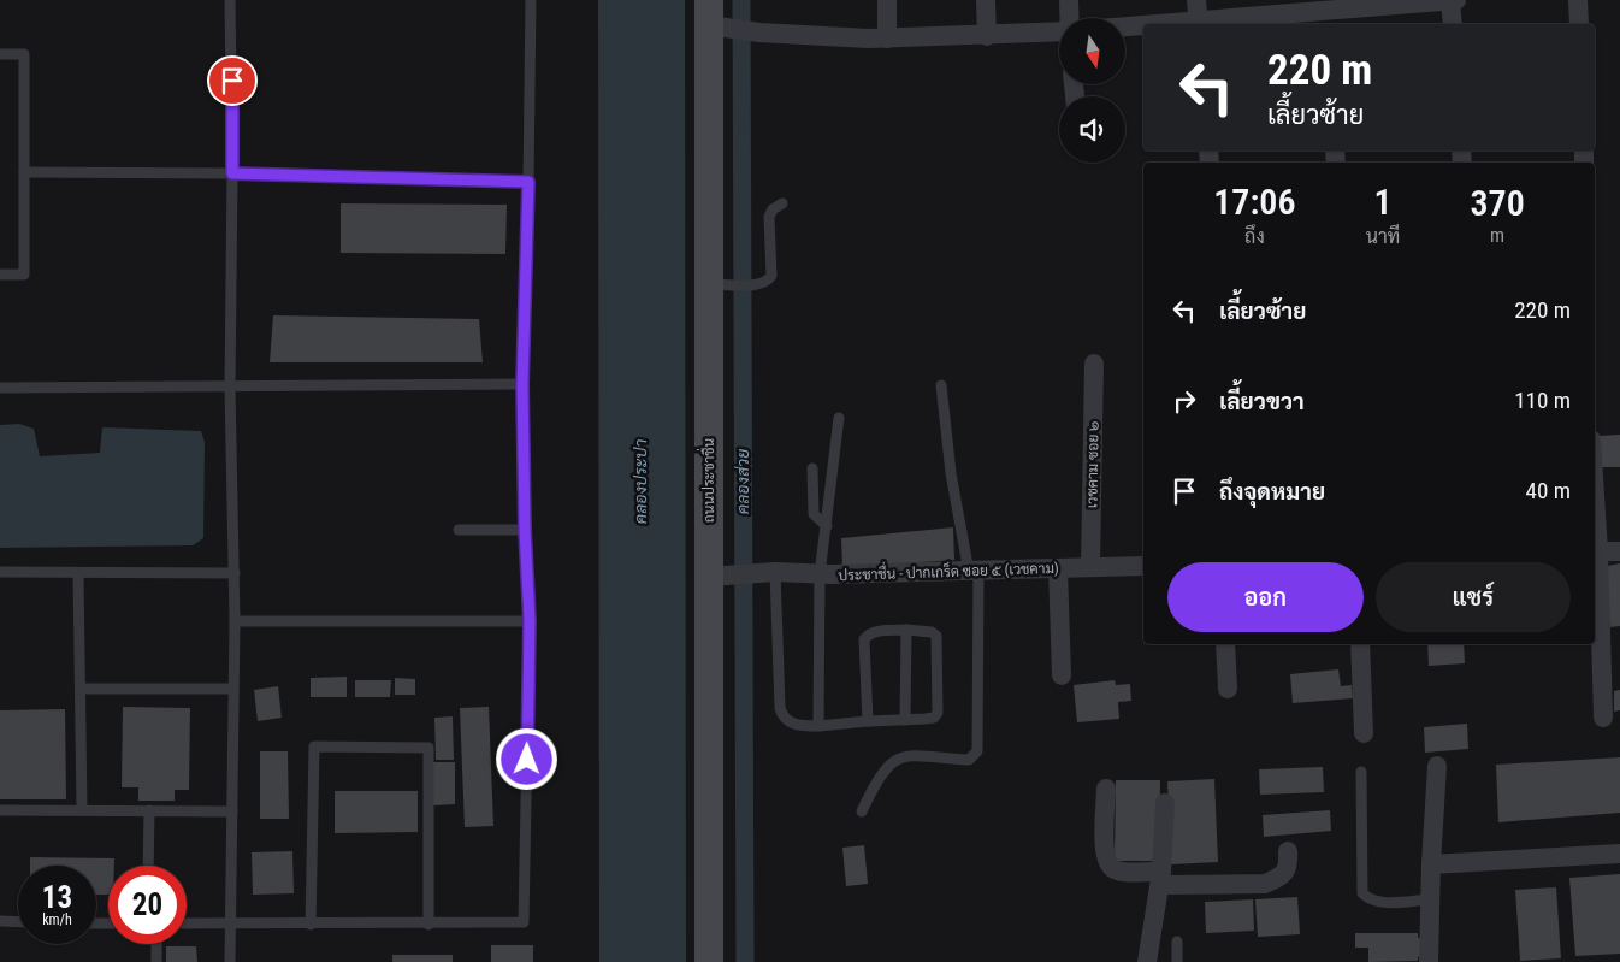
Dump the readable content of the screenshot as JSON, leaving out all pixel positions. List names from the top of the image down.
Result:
{
  "streets": {
    "main road": ["ถนนประชาชื่น"],
    "street": ["เวชคาม ซอย ๒", "ประชาชื่น - ปากเกร็ด ซอย ๕ (เวชคาม)"]
  },
  "crossings": [
    ["เวชคาม ซอย ๒", "ประชาชื่น - ปากเกร็ด ซอย ๕ (เวชคาม)"],
    ["ถนนประชาชื่น", "ประชาชื่น - ปากเกร็ด ซอย ๕ (เวชคาม)"]
  ],
  "water": ["คลองประปา", "คลองส่วย"],
  "north": "bottom",
  "page": {
    "turn": ["220 m", "เลี้ยวซ้าย"],
    "eta": [
      "17:06",
      "ถึง",
      "1",
      "นาที",
      "370",
      "m"
    ],
    "list": [
      {
        "name": "เลี้ยวซ้าย",
        "value": "220 m"
      },
      {
        "name": "เลี้ยวขวา",
        "value": "110 m"
      },
      {
        "name": "ถึงจุดหมาย",
        "value": "40 m"
      }
    ],
    "buttons": ["ออก", "แชร์"],
    "speed": "13 km/h",
    "limit": "20"
  }
}
